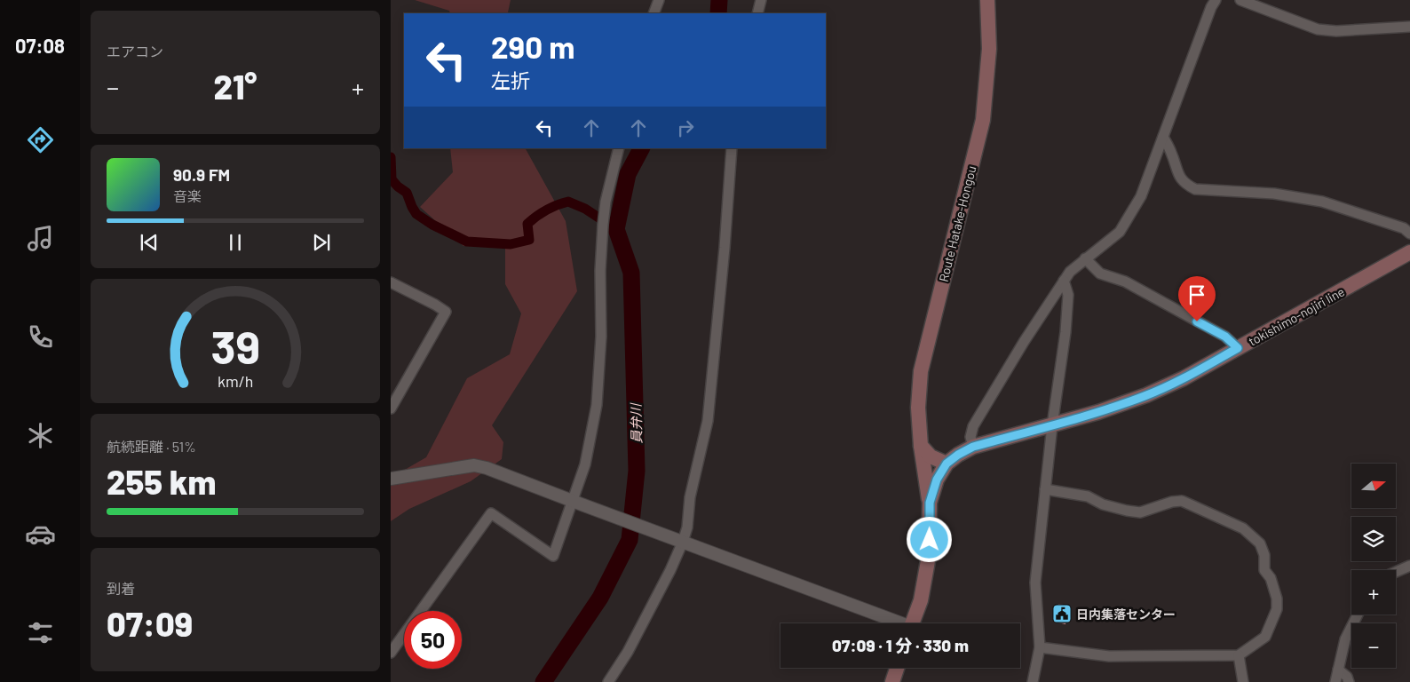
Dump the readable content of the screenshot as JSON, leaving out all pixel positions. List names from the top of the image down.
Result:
{
  "streets": {
    "main road": ["Route Hatake-Hongou", "tokishimo-nojiri line"]
  },
  "crossings": [
    ["Route Hatake-Hongou", "tokishimo-nojiri line"]
  ],
  "water": ["員弁川"],
  "places": {
    "public building": ["日内集落センター"]
  },
  "north": "right",
  "page": {
    "tabs": "07:08",
    "tile": [
      "エアコン",
      ["航続距離 · 51%", "255 km"],
      ["到着", "07:09"]
    ],
    "turn": ["290 m", "左折"],
    "heat": ["−", "21°", "+"],
    "song": ["90.9 FM", "音楽"],
    "map_buttons": ["+", "−"],
    "limit": "50",
    "trip": "07:09 · 1 分 · 330 m",
    "gauge": ["39", "km/h"]
  }
}
